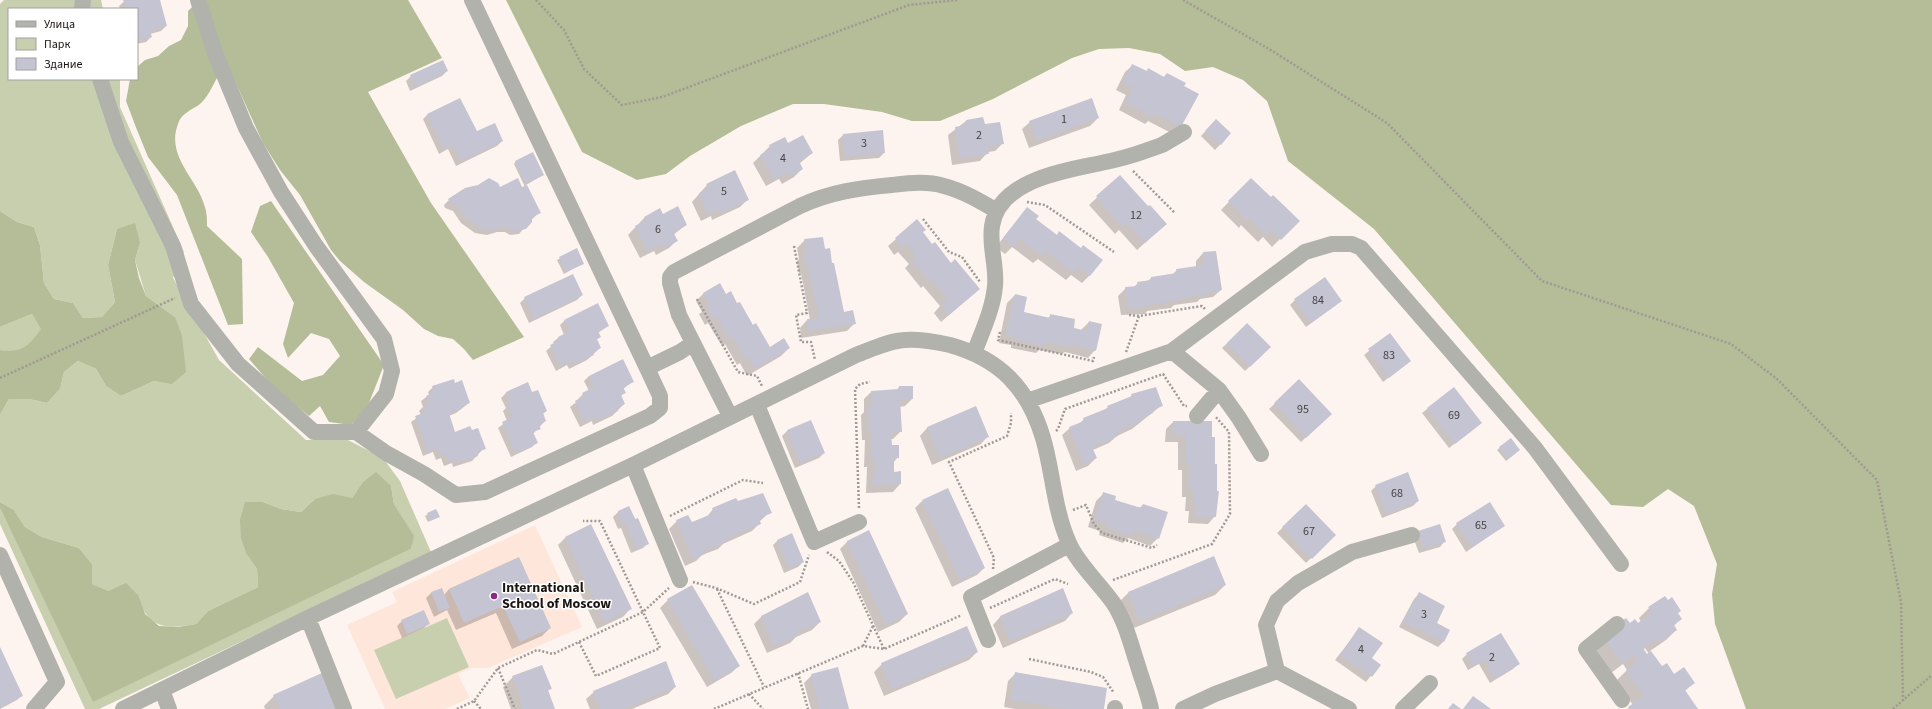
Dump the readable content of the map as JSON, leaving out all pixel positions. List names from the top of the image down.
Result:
{
  "places": ["International School of Moscow"],
  "house_numbers": [
    "1",
    "2",
    "3",
    "4",
    "5",
    "12",
    "6",
    "84",
    "83",
    "95",
    "69",
    "68",
    "65",
    "67",
    "3",
    "4",
    "2"
  ],
  "legend": ["Улица", "Парк", "Здание"]
}
